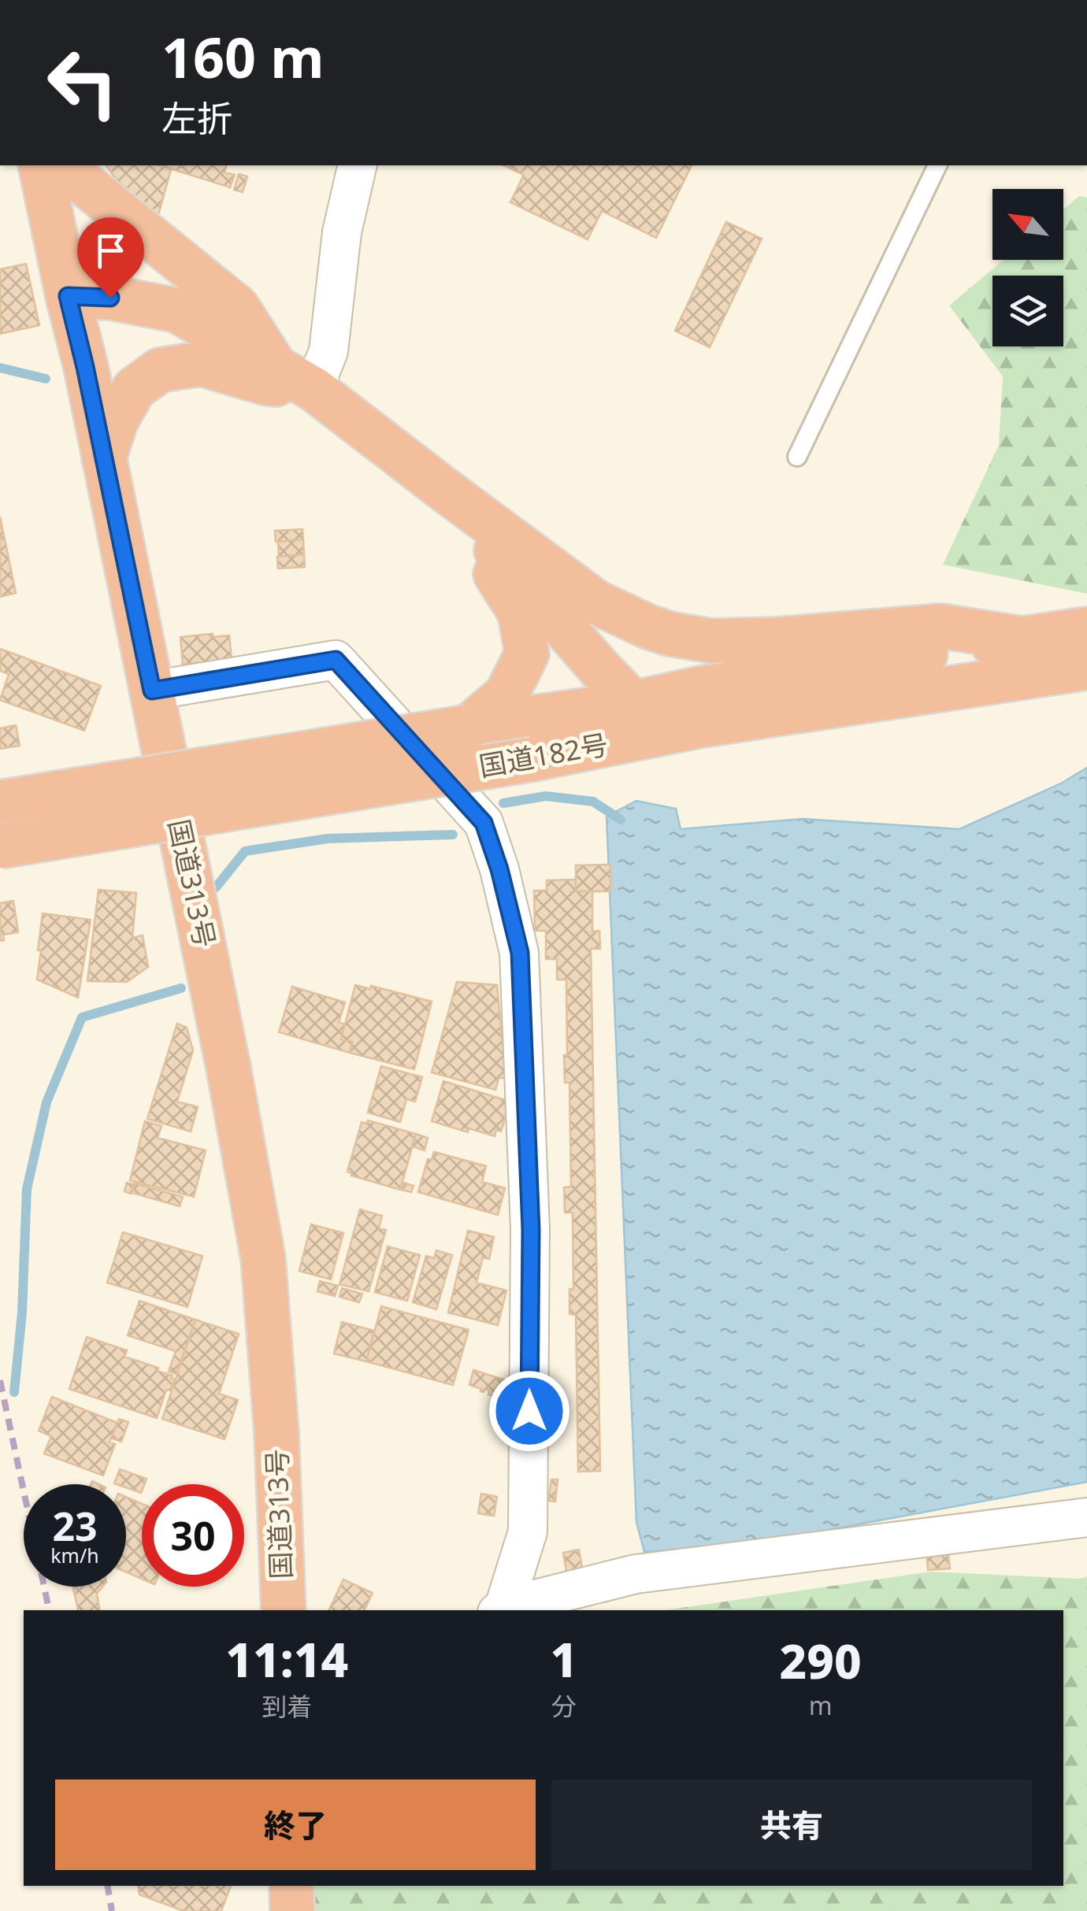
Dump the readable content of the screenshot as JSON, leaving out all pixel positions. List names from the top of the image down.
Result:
{
  "streets": {
    "highway": ["国道182号", "国道313号"]
  },
  "north": "top left",
  "page": {
    "turn": ["160 m", "左折"],
    "speed": "23 km/h",
    "limit": "30",
    "eta": [
      "11:14",
      "到着",
      "1",
      "分",
      "290",
      "m"
    ],
    "buttons": ["終了", "共有"]
  }
}
